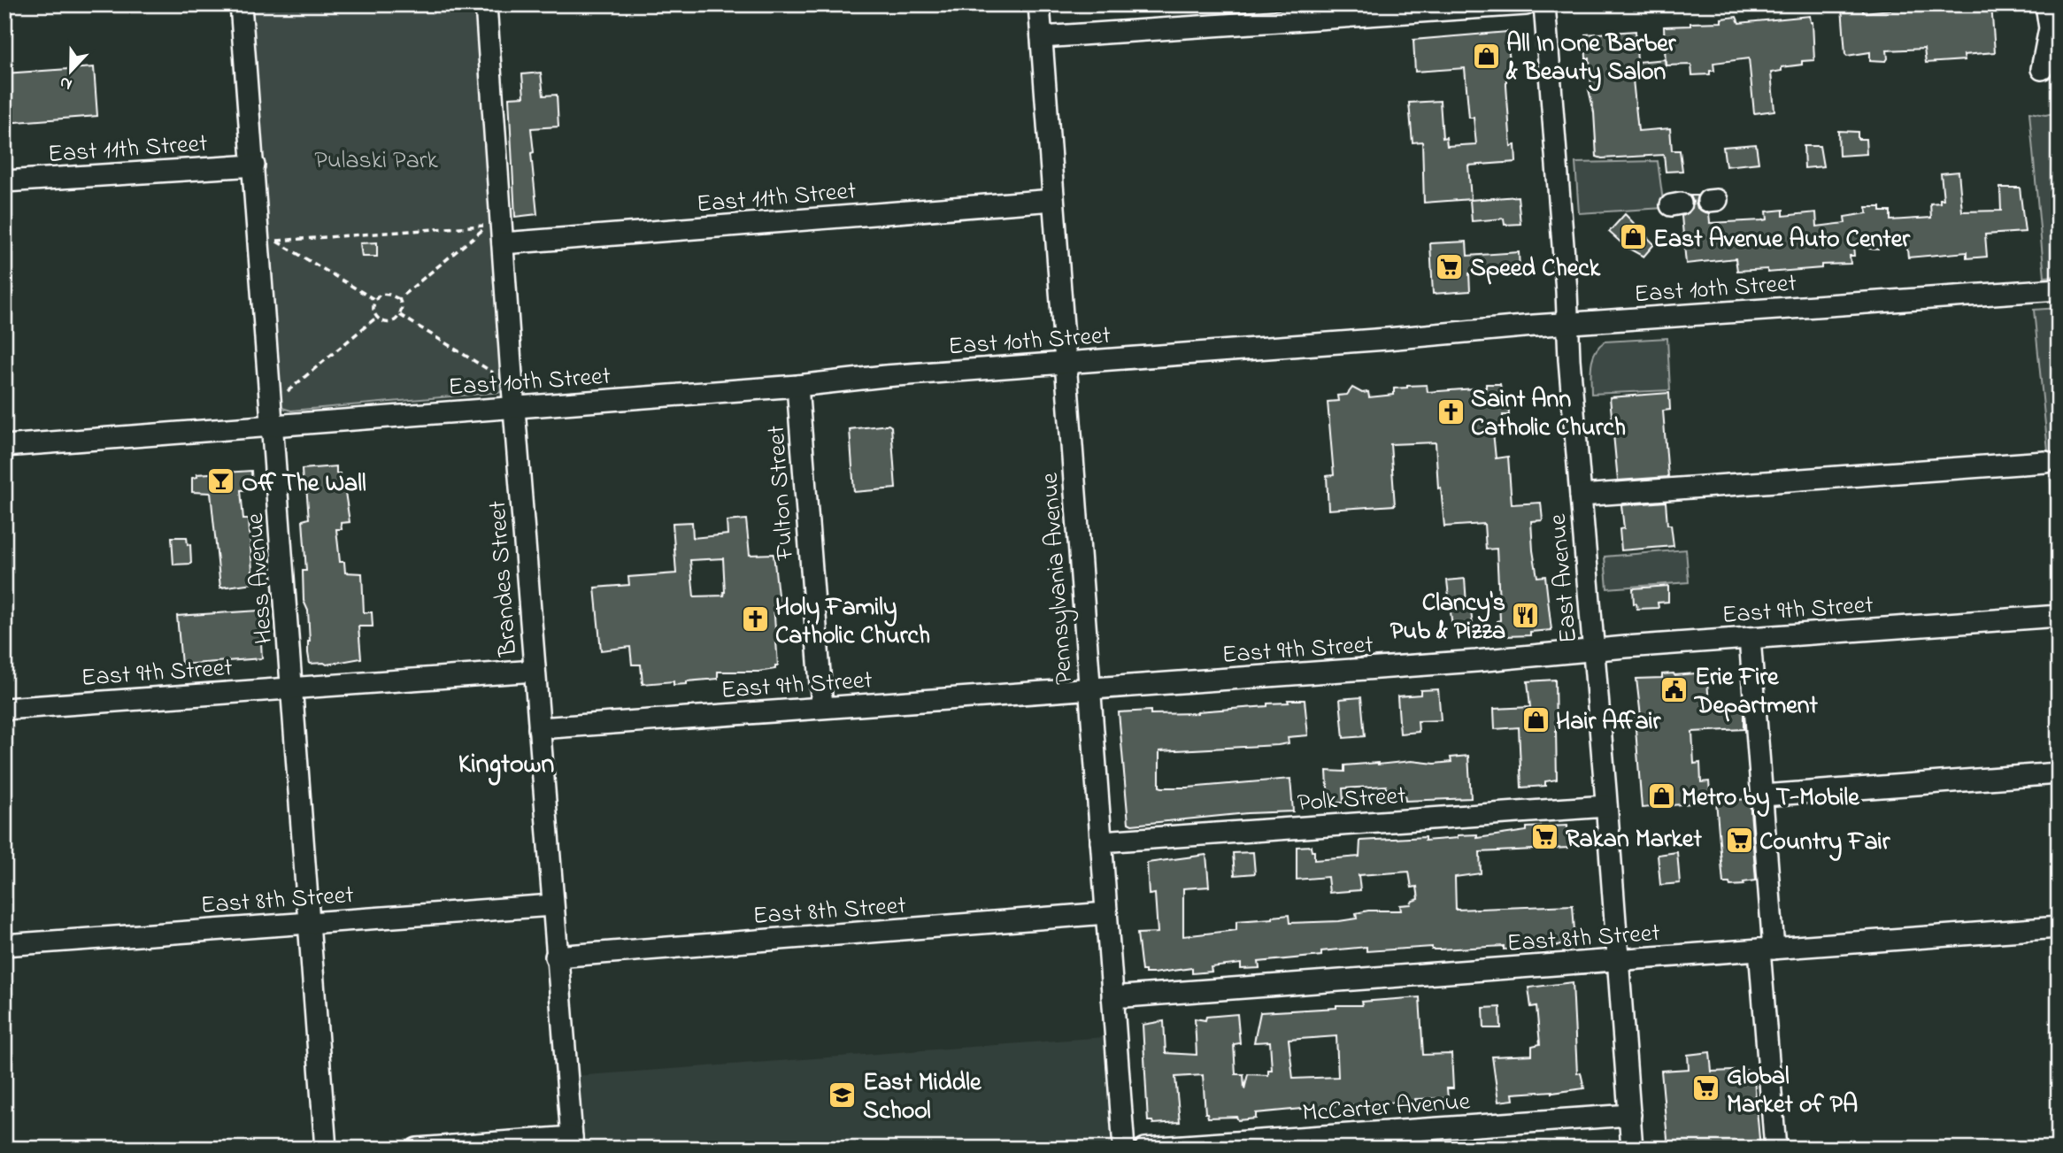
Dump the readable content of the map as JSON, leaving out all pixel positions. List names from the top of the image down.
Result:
{
  "streets": {
    "street": [
      "East 11th Street",
      "East 10th Street",
      "Fulton Street",
      "Hess Avenue",
      "Brandes Street",
      "Pennsylvania Avenue",
      "East Avenue",
      "East 9th Street",
      "Polk Street",
      "East 8th Street",
      "McCarter Avenue"
    ]
  },
  "crossings": [
    ["East 11th Street", "Hess Avenue"],
    ["East 11th Street", "Brandes Street"],
    ["East 11th Street", "Pennsylvania Avenue"],
    ["East 10th Street", "Fulton Street"],
    ["East 10th Street", "Hess Avenue"],
    ["East 10th Street", "Brandes Street"],
    ["East 10th Street", "Pennsylvania Avenue"],
    ["East 10th Street", "East Avenue"],
    ["Fulton Street", "East 9th Street"],
    ["Hess Avenue", "East 9th Street"],
    ["Hess Avenue", "East 8th Street"],
    ["Brandes Street", "East 9th Street"],
    ["Brandes Street", "East 8th Street"],
    ["Pennsylvania Avenue", "East 9th Street"],
    ["Pennsylvania Avenue", "Polk Street"],
    ["Pennsylvania Avenue", "East 8th Street"],
    ["East Avenue", "East 9th Street"],
    ["East Avenue", "Polk Street"],
    ["East Avenue", "East 8th Street"],
    ["East Avenue", "McCarter Avenue"]
  ],
  "districts": ["Kingtown"],
  "parks": ["Pulaski Park"],
  "places": {
    "shop": [
      "All In One Barber & Beauty Salon",
      "East Avenue Auto Center",
      "Hair Affair",
      "Metro by T-Mobile"
    ],
    "supermarket": [
      "Speed Check",
      "Rakan Market",
      "Country Fair",
      "Global Market of PA"
    ],
    "church": ["Saint Ann Catholic Church", "Holy Family Catholic Church"],
    "bar": ["Off The Wall"],
    "restaurant": ["Clancy's Pub & Pizza"],
    "public building": ["Erie Fire Department"],
    "school or university": ["East Middle School"]
  },
  "north": "bottom"
}
